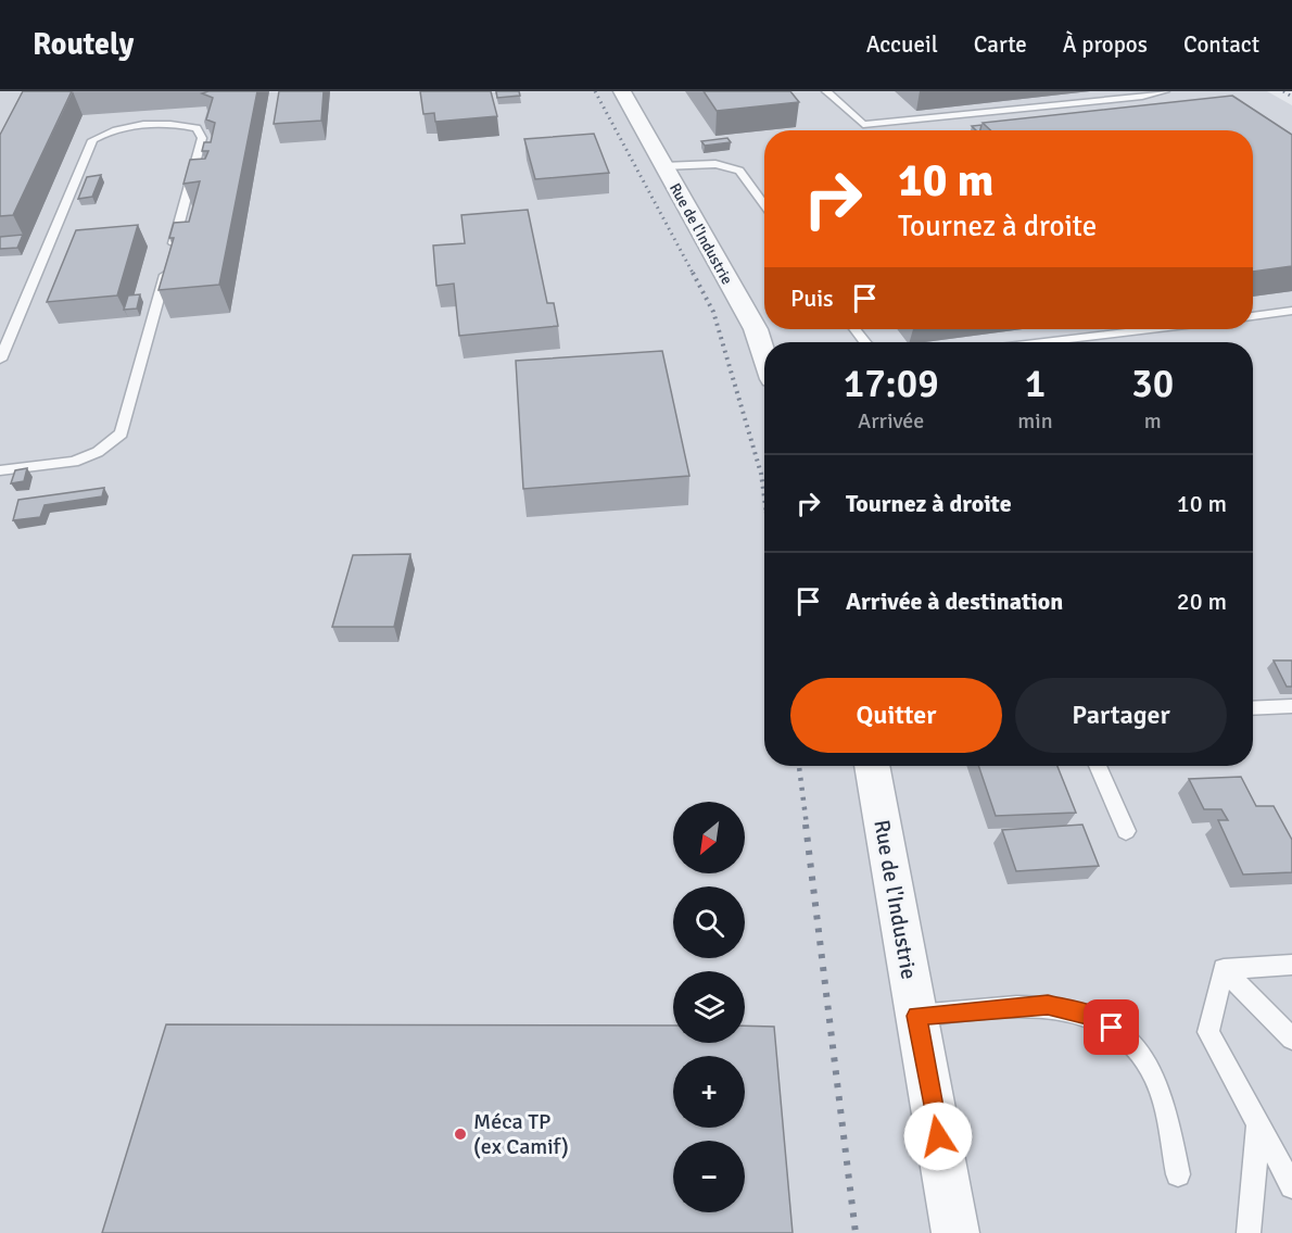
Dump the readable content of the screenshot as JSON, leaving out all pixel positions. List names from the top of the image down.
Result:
{
  "streets": {
    "street": ["Rue de l'Industrie"]
  },
  "places": ["Méca TP (ex Camif)"],
  "north": "bottom left",
  "page": {
    "header": "Routely",
    "nav": [
      "Accueil",
      "Carte",
      "À propos",
      "Contact"
    ],
    "turn": ["10 m", "Tournez à droite"],
    "then": "Puis",
    "eta": [
      "17:09",
      "Arrivée",
      "1",
      "min",
      "30",
      "m"
    ],
    "list": [
      {
        "name": "Tournez à droite",
        "value": "10 m"
      },
      {
        "name": "Arrivée à destination",
        "value": "20 m"
      }
    ],
    "buttons": ["Quitter", "Partager"],
    "map_buttons": ["+", "−"]
  }
}
